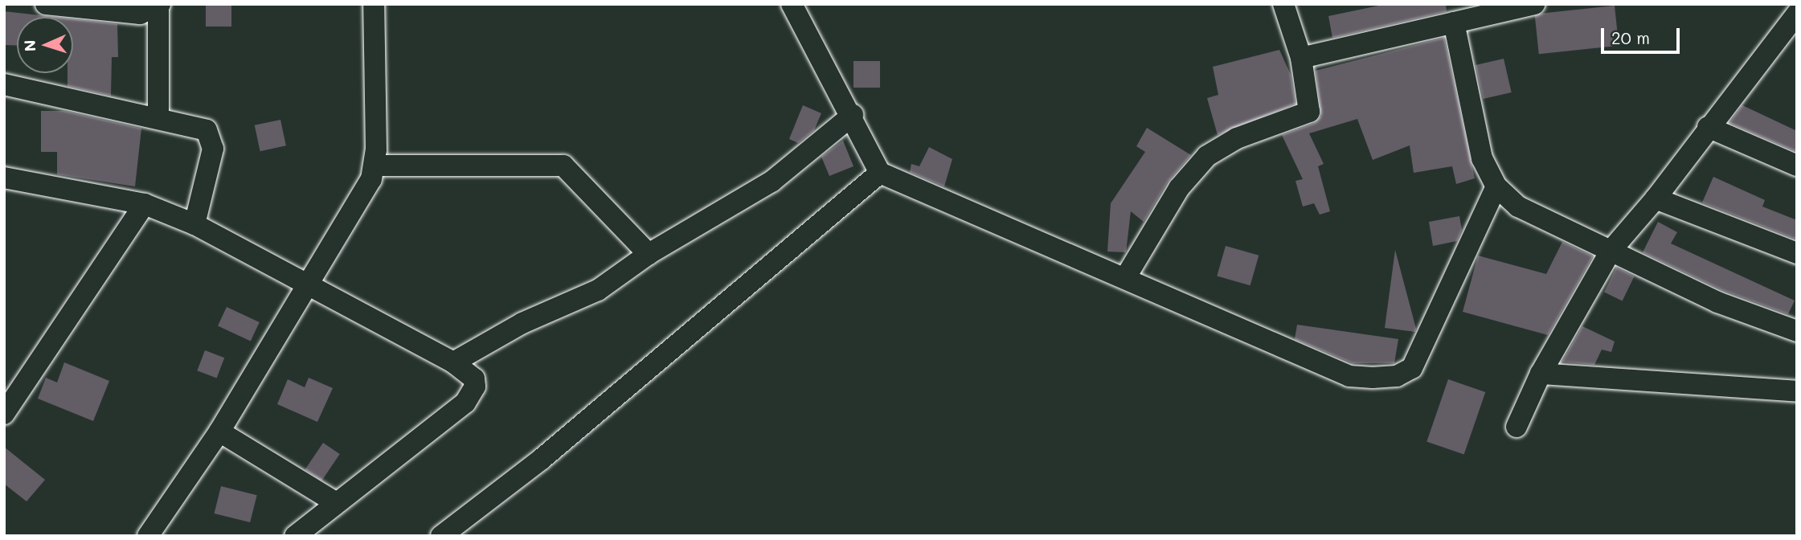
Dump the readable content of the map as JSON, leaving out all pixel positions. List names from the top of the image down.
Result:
{
  "scale_bar": "20 m",
  "north": "left"
}
